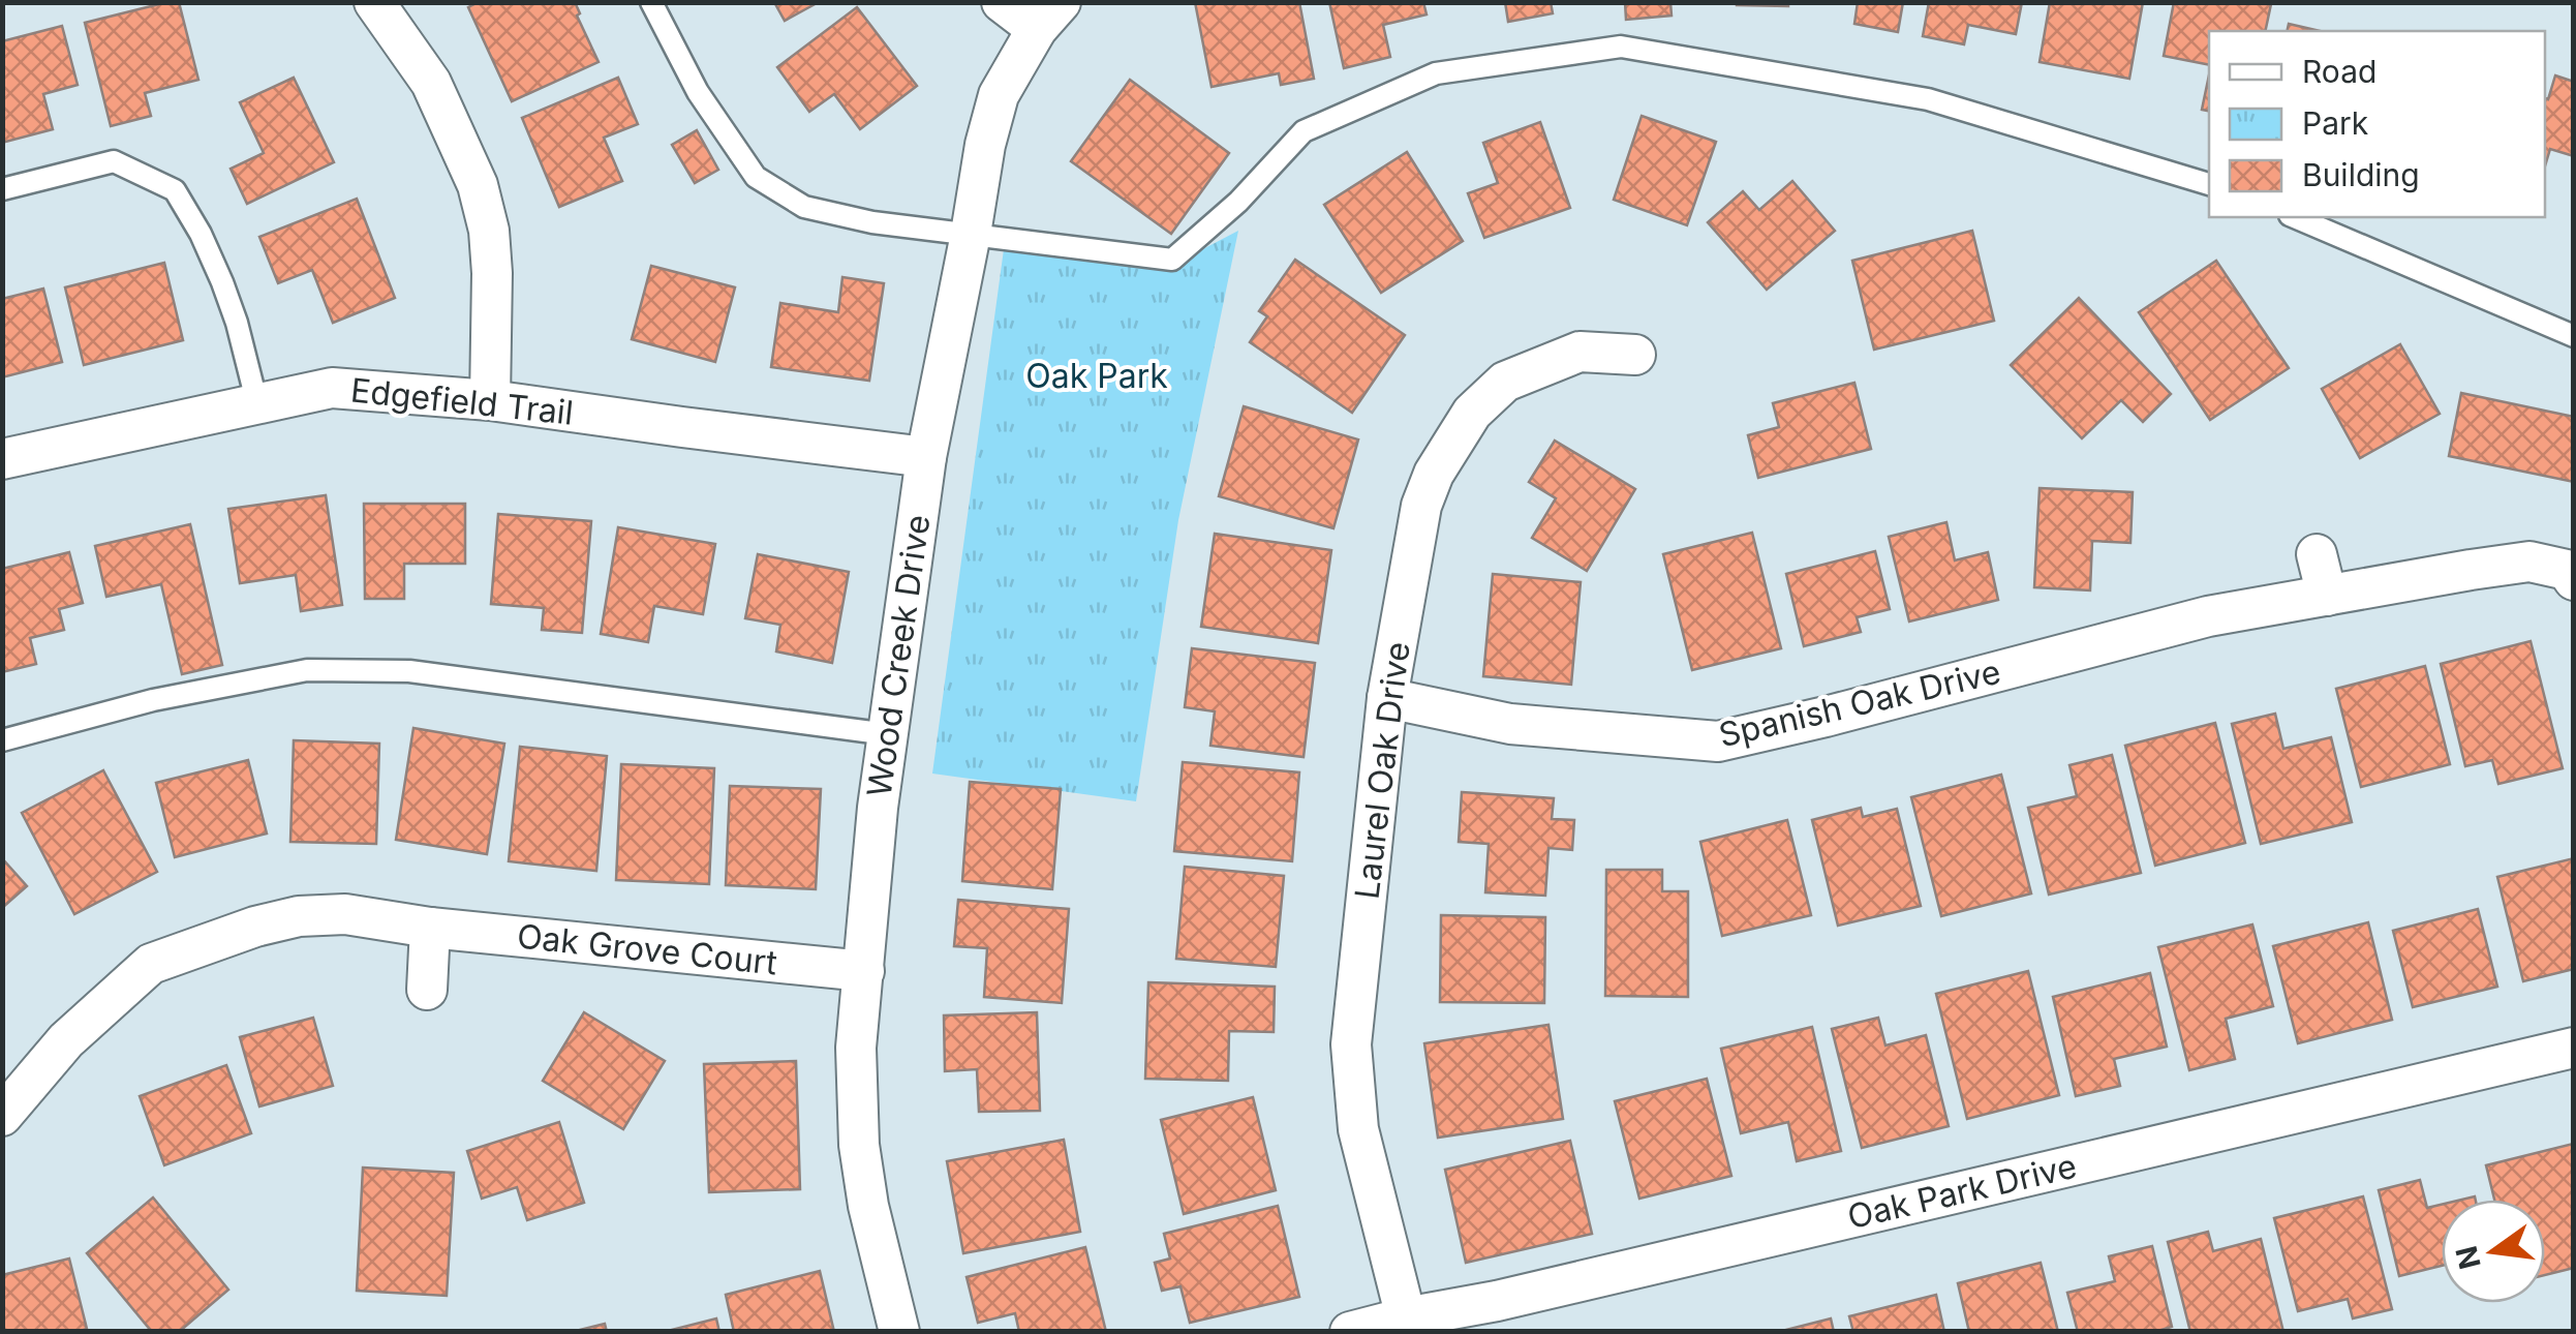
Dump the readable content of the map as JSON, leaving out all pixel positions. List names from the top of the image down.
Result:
{
  "streets": {
    "street": [
      "Edgefield Trail",
      "Wood Creek Drive",
      "Spanish Oak Drive",
      "Laurel Oak Drive",
      "Oak Grove Court",
      "Oak Park Drive"
    ]
  },
  "crossings": [
    ["Edgefield Trail", "Wood Creek Drive"],
    ["Wood Creek Drive", "Oak Grove Court"],
    ["Spanish Oak Drive", "Laurel Oak Drive"],
    ["Laurel Oak Drive", "Oak Park Drive"]
  ],
  "parks": ["Oak Park"],
  "legend": ["Road", "Park", "Building"],
  "north": "left"
}
